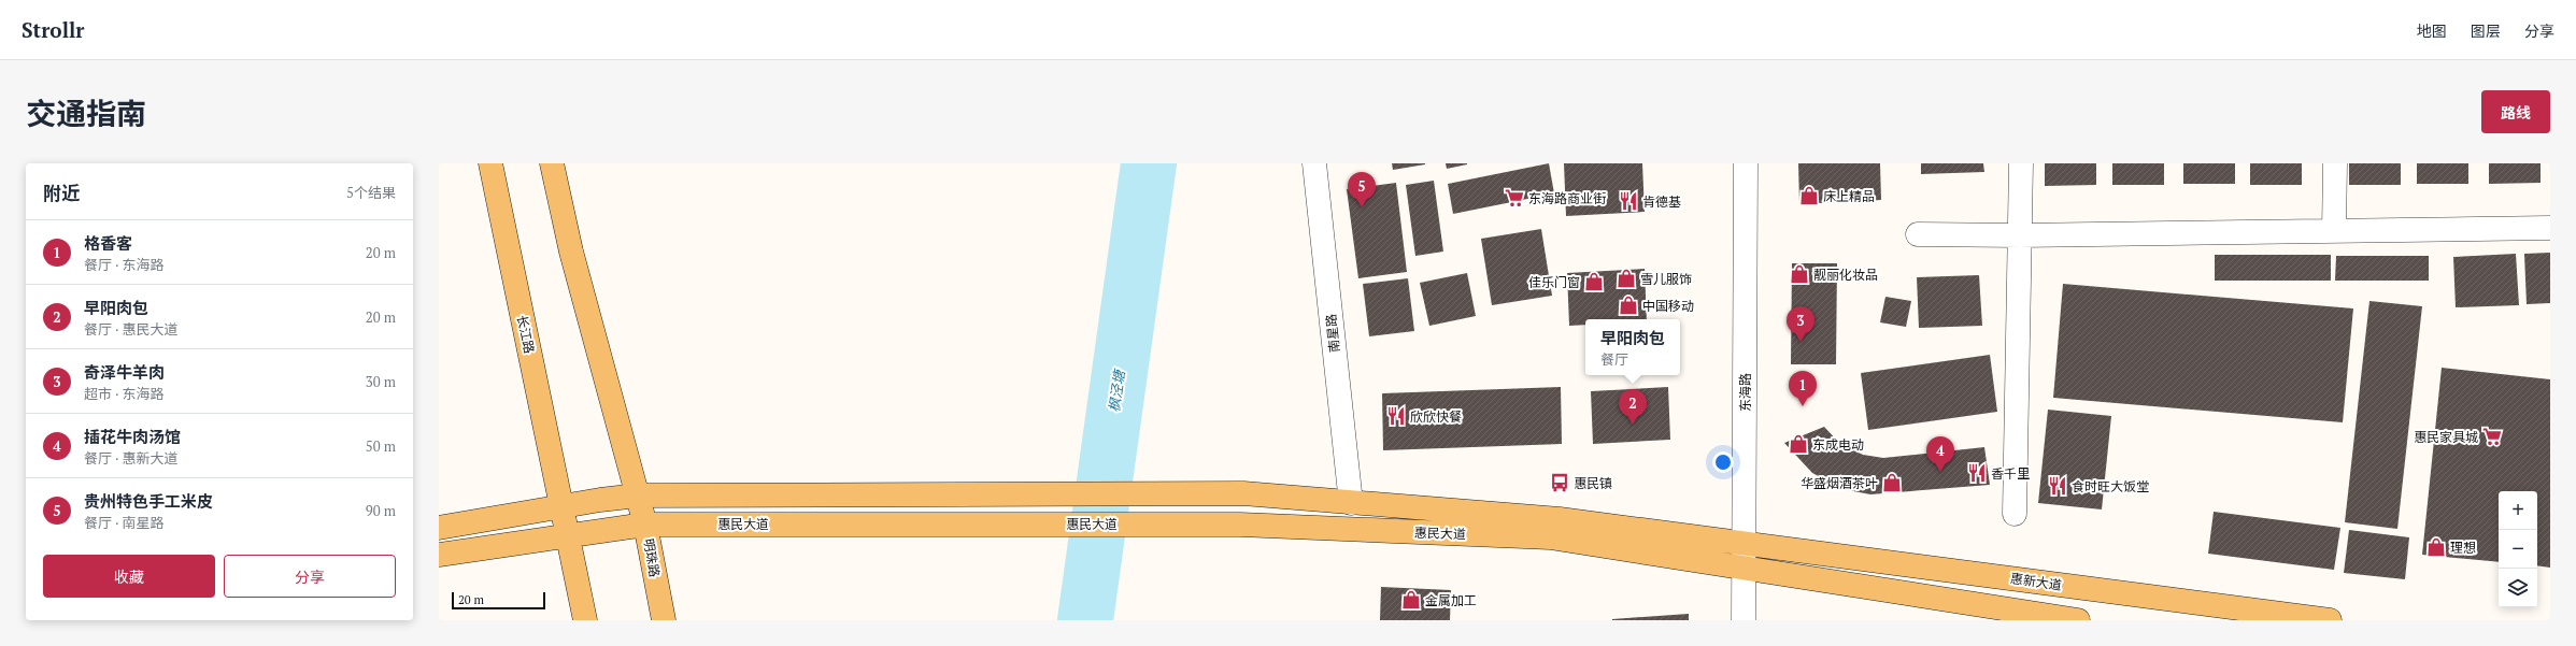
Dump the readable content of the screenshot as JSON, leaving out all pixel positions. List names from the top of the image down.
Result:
{
  "streets": {
    "main road": [
      "长江路",
      "惠民大道",
      "明珠路",
      "惠新大道"
    ],
    "street": ["南星路", "东海路"]
  },
  "crossings": [
    ["南星路", "惠民大道"],
    ["长江路", "惠民大道"],
    ["东海路", "惠民大道"],
    ["东海路", "惠新大道"],
    ["惠民大道", "明珠路"],
    ["惠民大道", "惠新大道"]
  ],
  "water": ["枫泾塘"],
  "places": {
    "shop": [
      "床上精品",
      "靓丽化妆品",
      "雪儿服饰",
      "佳乐门窗",
      "中国移动",
      "东成电动",
      "华盛烟酒茶叶",
      "理想",
      "金属加工"
    ],
    "supermarket": ["东海路商业街", "惠民家具城"],
    "restaurant": [
      "肯德基",
      "欣欣快餐",
      "香千里",
      "食时旺大饭堂"
    ],
    "bus stop": ["惠民镇"]
  },
  "scale_bar": "20 m",
  "page": {
    "header": "Strollr",
    "nav": ["地图", "图层", "分享"],
    "title": "交通指南",
    "buttons": [
      "路线",
      ["收藏", "分享"]
    ],
    "heading": ["附近", "5个结果"],
    "pins": [
      "5",
      "3",
      "1",
      "2",
      "4"
    ],
    "list": [
      {
        "mark": "1",
        "name": "格香客",
        "note": "餐厅 · 东海路",
        "value": "20 m"
      },
      {
        "mark": "2",
        "name": "早阳肉包",
        "note": "餐厅 · 惠民大道",
        "value": "20 m"
      },
      {
        "mark": "3",
        "name": "奇泽牛羊肉",
        "note": "超市 · 东海路",
        "value": "30 m"
      },
      {
        "mark": "4",
        "name": "插花牛肉汤馆",
        "note": "餐厅 · 惠新大道",
        "value": "50 m"
      },
      {
        "mark": "5",
        "name": "贵州特色手工米皮",
        "note": "餐厅 · 南星路",
        "value": "90 m"
      }
    ],
    "popup": ["早阳肉包", "餐厅"],
    "map_buttons": ["+", "−"],
    "scale": "20 m"
  }
}
